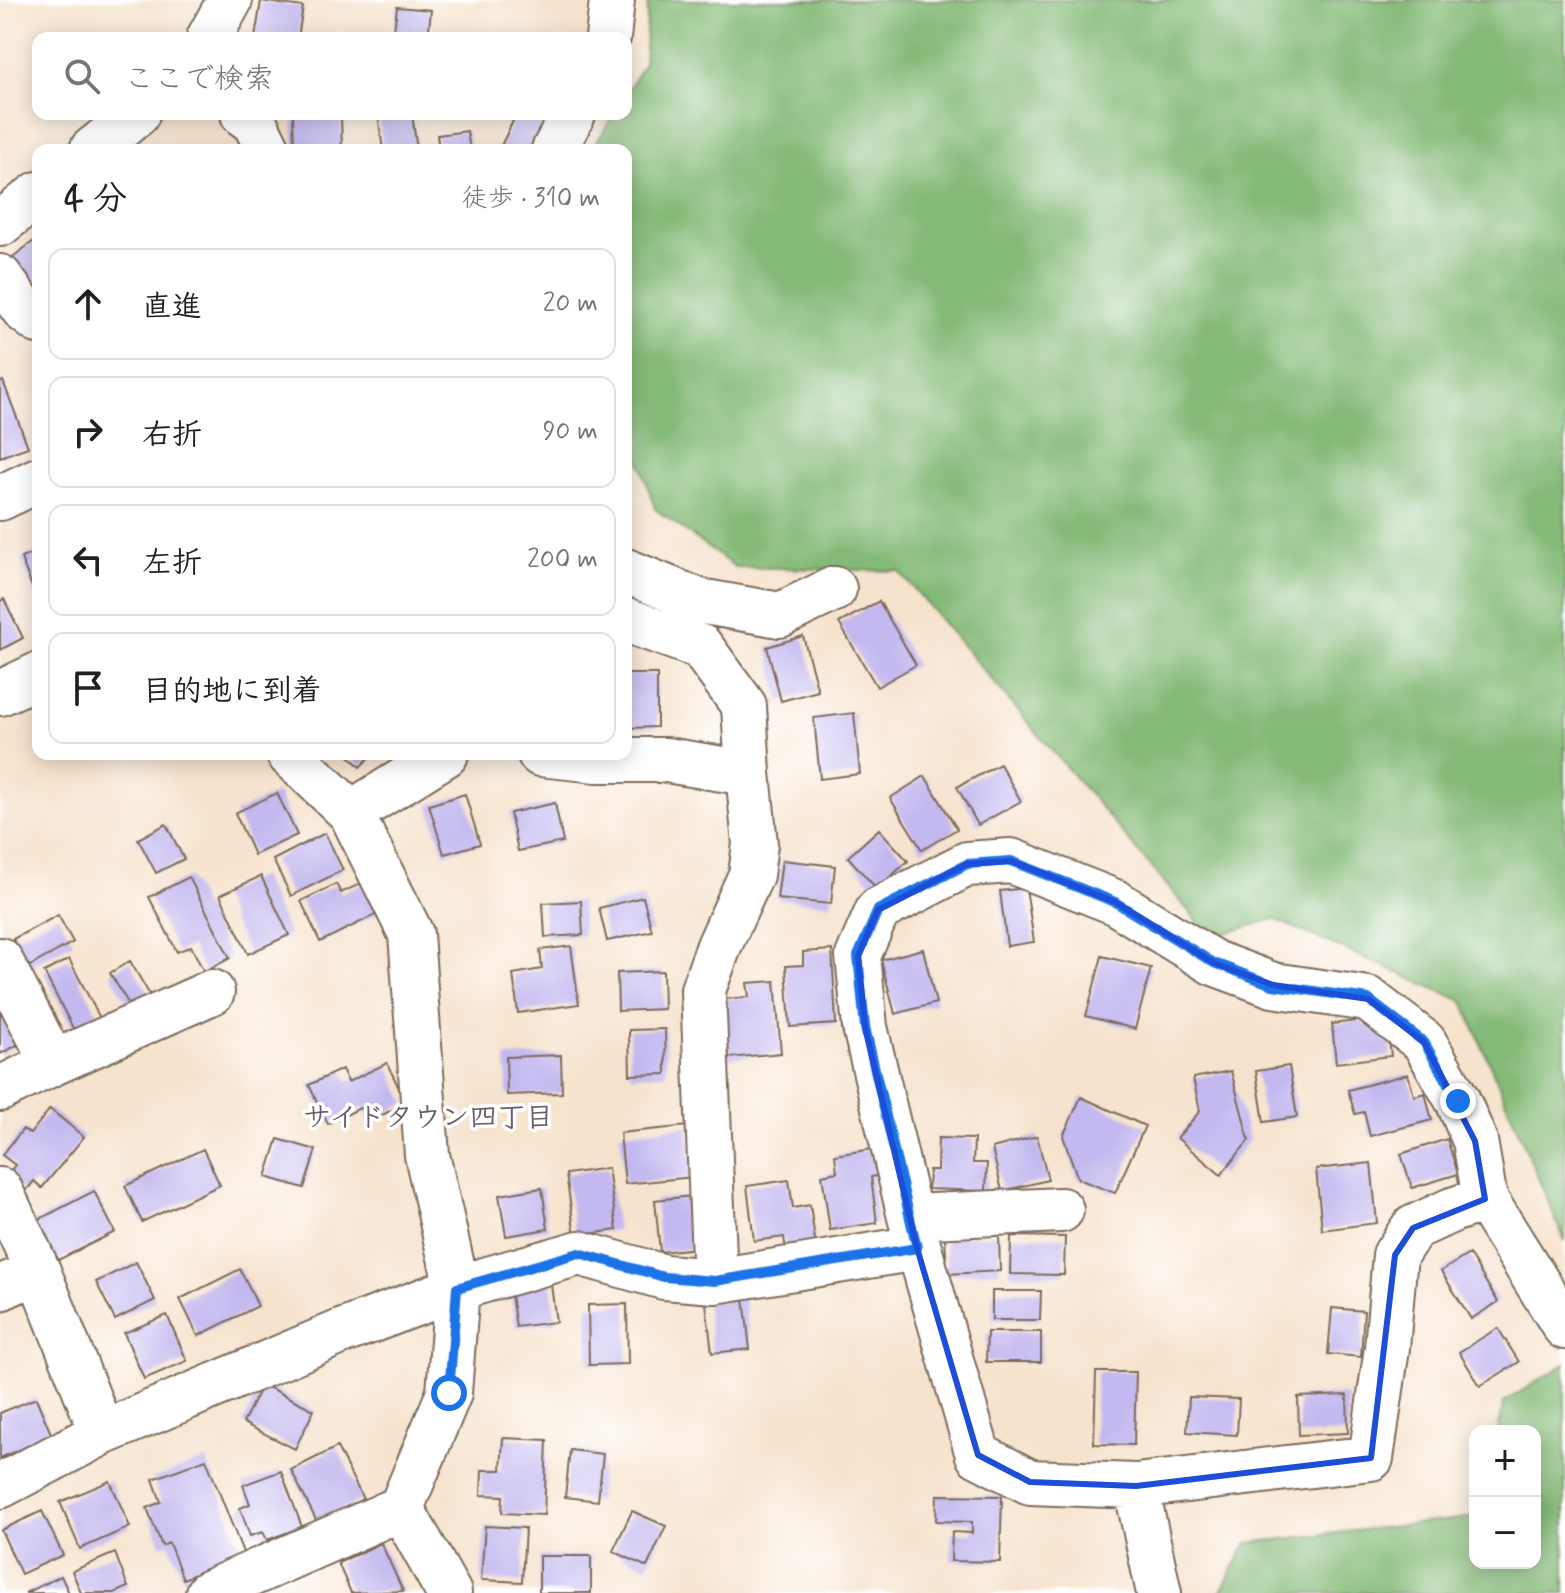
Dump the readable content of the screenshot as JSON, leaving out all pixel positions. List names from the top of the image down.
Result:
{
  "districts": ["サイドタウン四丁目"],
  "page": {
    "search": "ここで検索",
    "heading": ["4 分", "徒歩 · 310 m"],
    "list": [
      ["直進", "20 m"],
      ["右折", "90 m"],
      ["左折", "200 m"],
      "目的地に到着"
    ],
    "map_buttons": ["+", "−"]
  }
}
